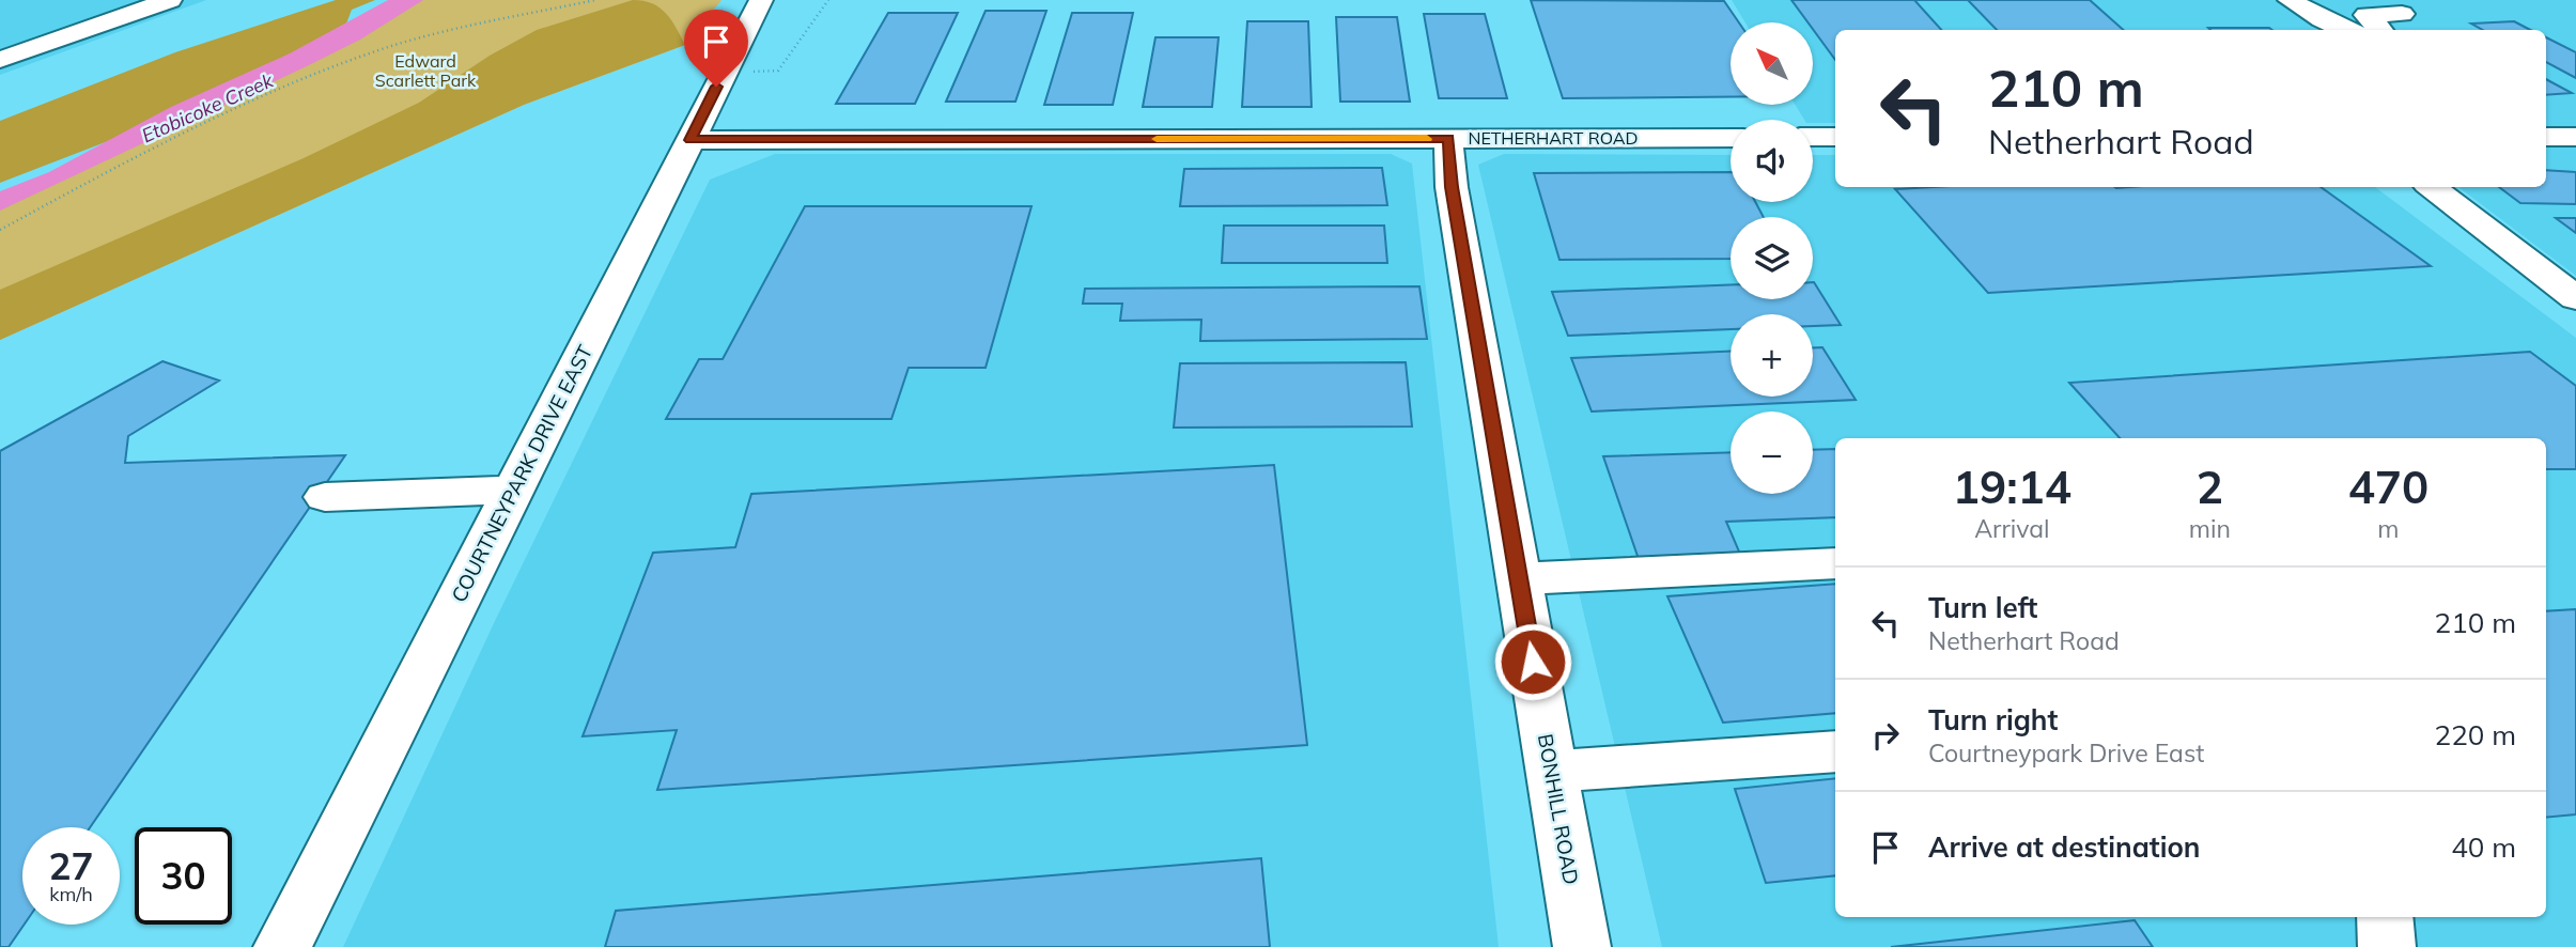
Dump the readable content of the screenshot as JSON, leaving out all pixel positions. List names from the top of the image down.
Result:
{
  "streets": {
    "street": ["NETHERHART ROAD", "COURTNEYPARK DRIVE EAST", "BONHILL ROAD"]
  },
  "crossings": [
    ["NETHERHART ROAD", "COURTNEYPARK DRIVE EAST"],
    ["NETHERHART ROAD", "BONHILL ROAD"]
  ],
  "water": ["Etobicoke Creek"],
  "parks": ["Edward Scarlett Park"],
  "north": "top left",
  "page": {
    "map_buttons": ["+", "−"],
    "turn": ["210 m", "Netherhart Road"],
    "eta": [
      "19:14",
      "Arrival",
      "2",
      "min",
      "470",
      "m"
    ],
    "list": [
      {
        "name": "Turn left",
        "note": "Netherhart Road",
        "value": "210 m"
      },
      {
        "name": "Turn right",
        "note": "Courtneypark Drive East",
        "value": "220 m"
      },
      {
        "name": "Arrive at destination",
        "value": "40 m"
      }
    ],
    "speed": "27 km/h",
    "limit": "30"
  }
}
